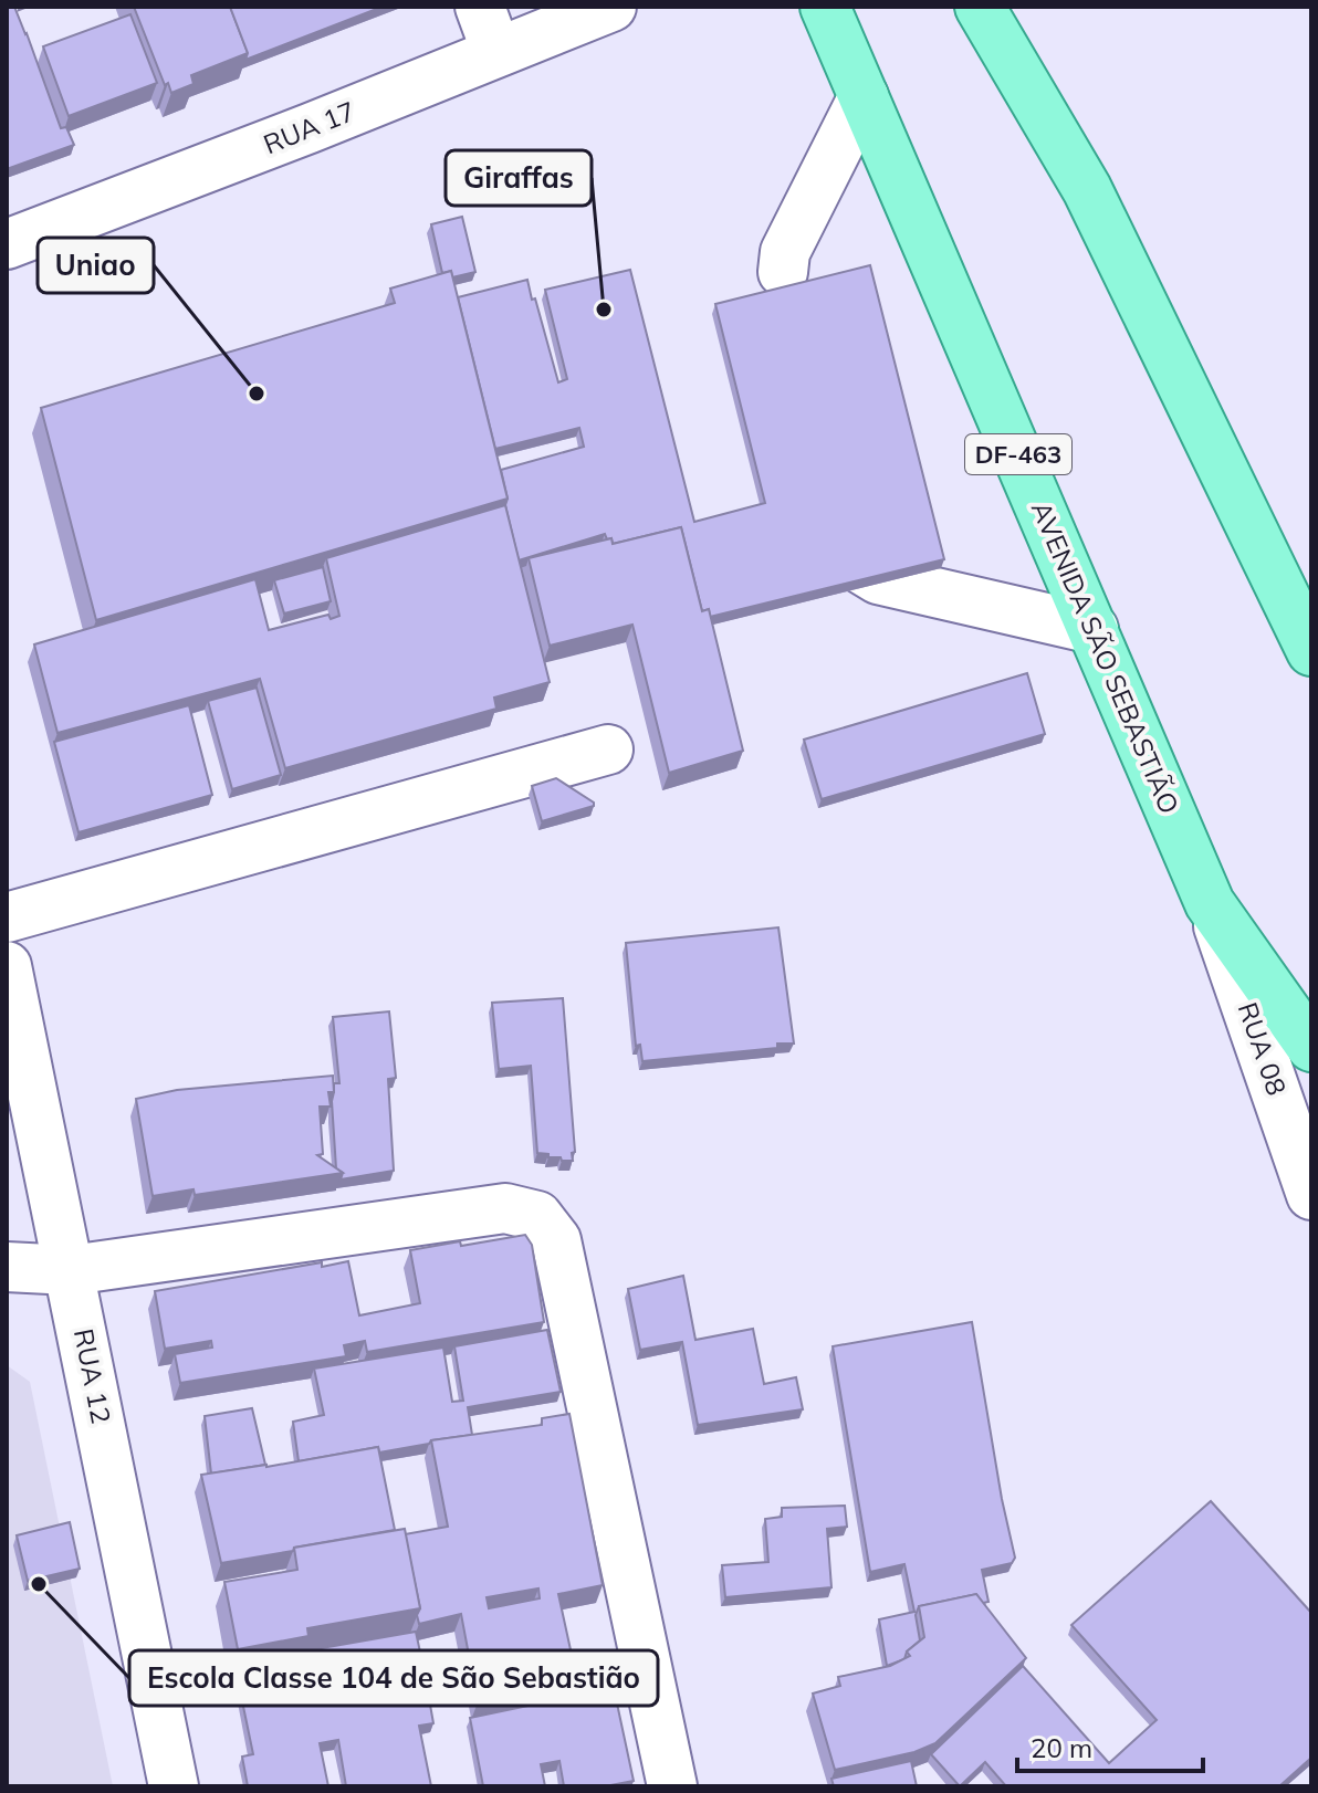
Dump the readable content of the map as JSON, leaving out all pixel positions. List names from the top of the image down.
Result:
{
  "streets": {
    "main road": ["DF-463", "AVENIDA SÃO SEBASTIÃO"],
    "street": ["RUA 17", "RUA 08", "RUA 12"]
  },
  "crossings": [
    ["AVENIDA SÃO SEBASTIÃO", "RUA 08"]
  ],
  "places": ["Giraffas", "Uniao", "Escola Classe 104 de São Sebastião"],
  "scale_bar": "20 m"
}
